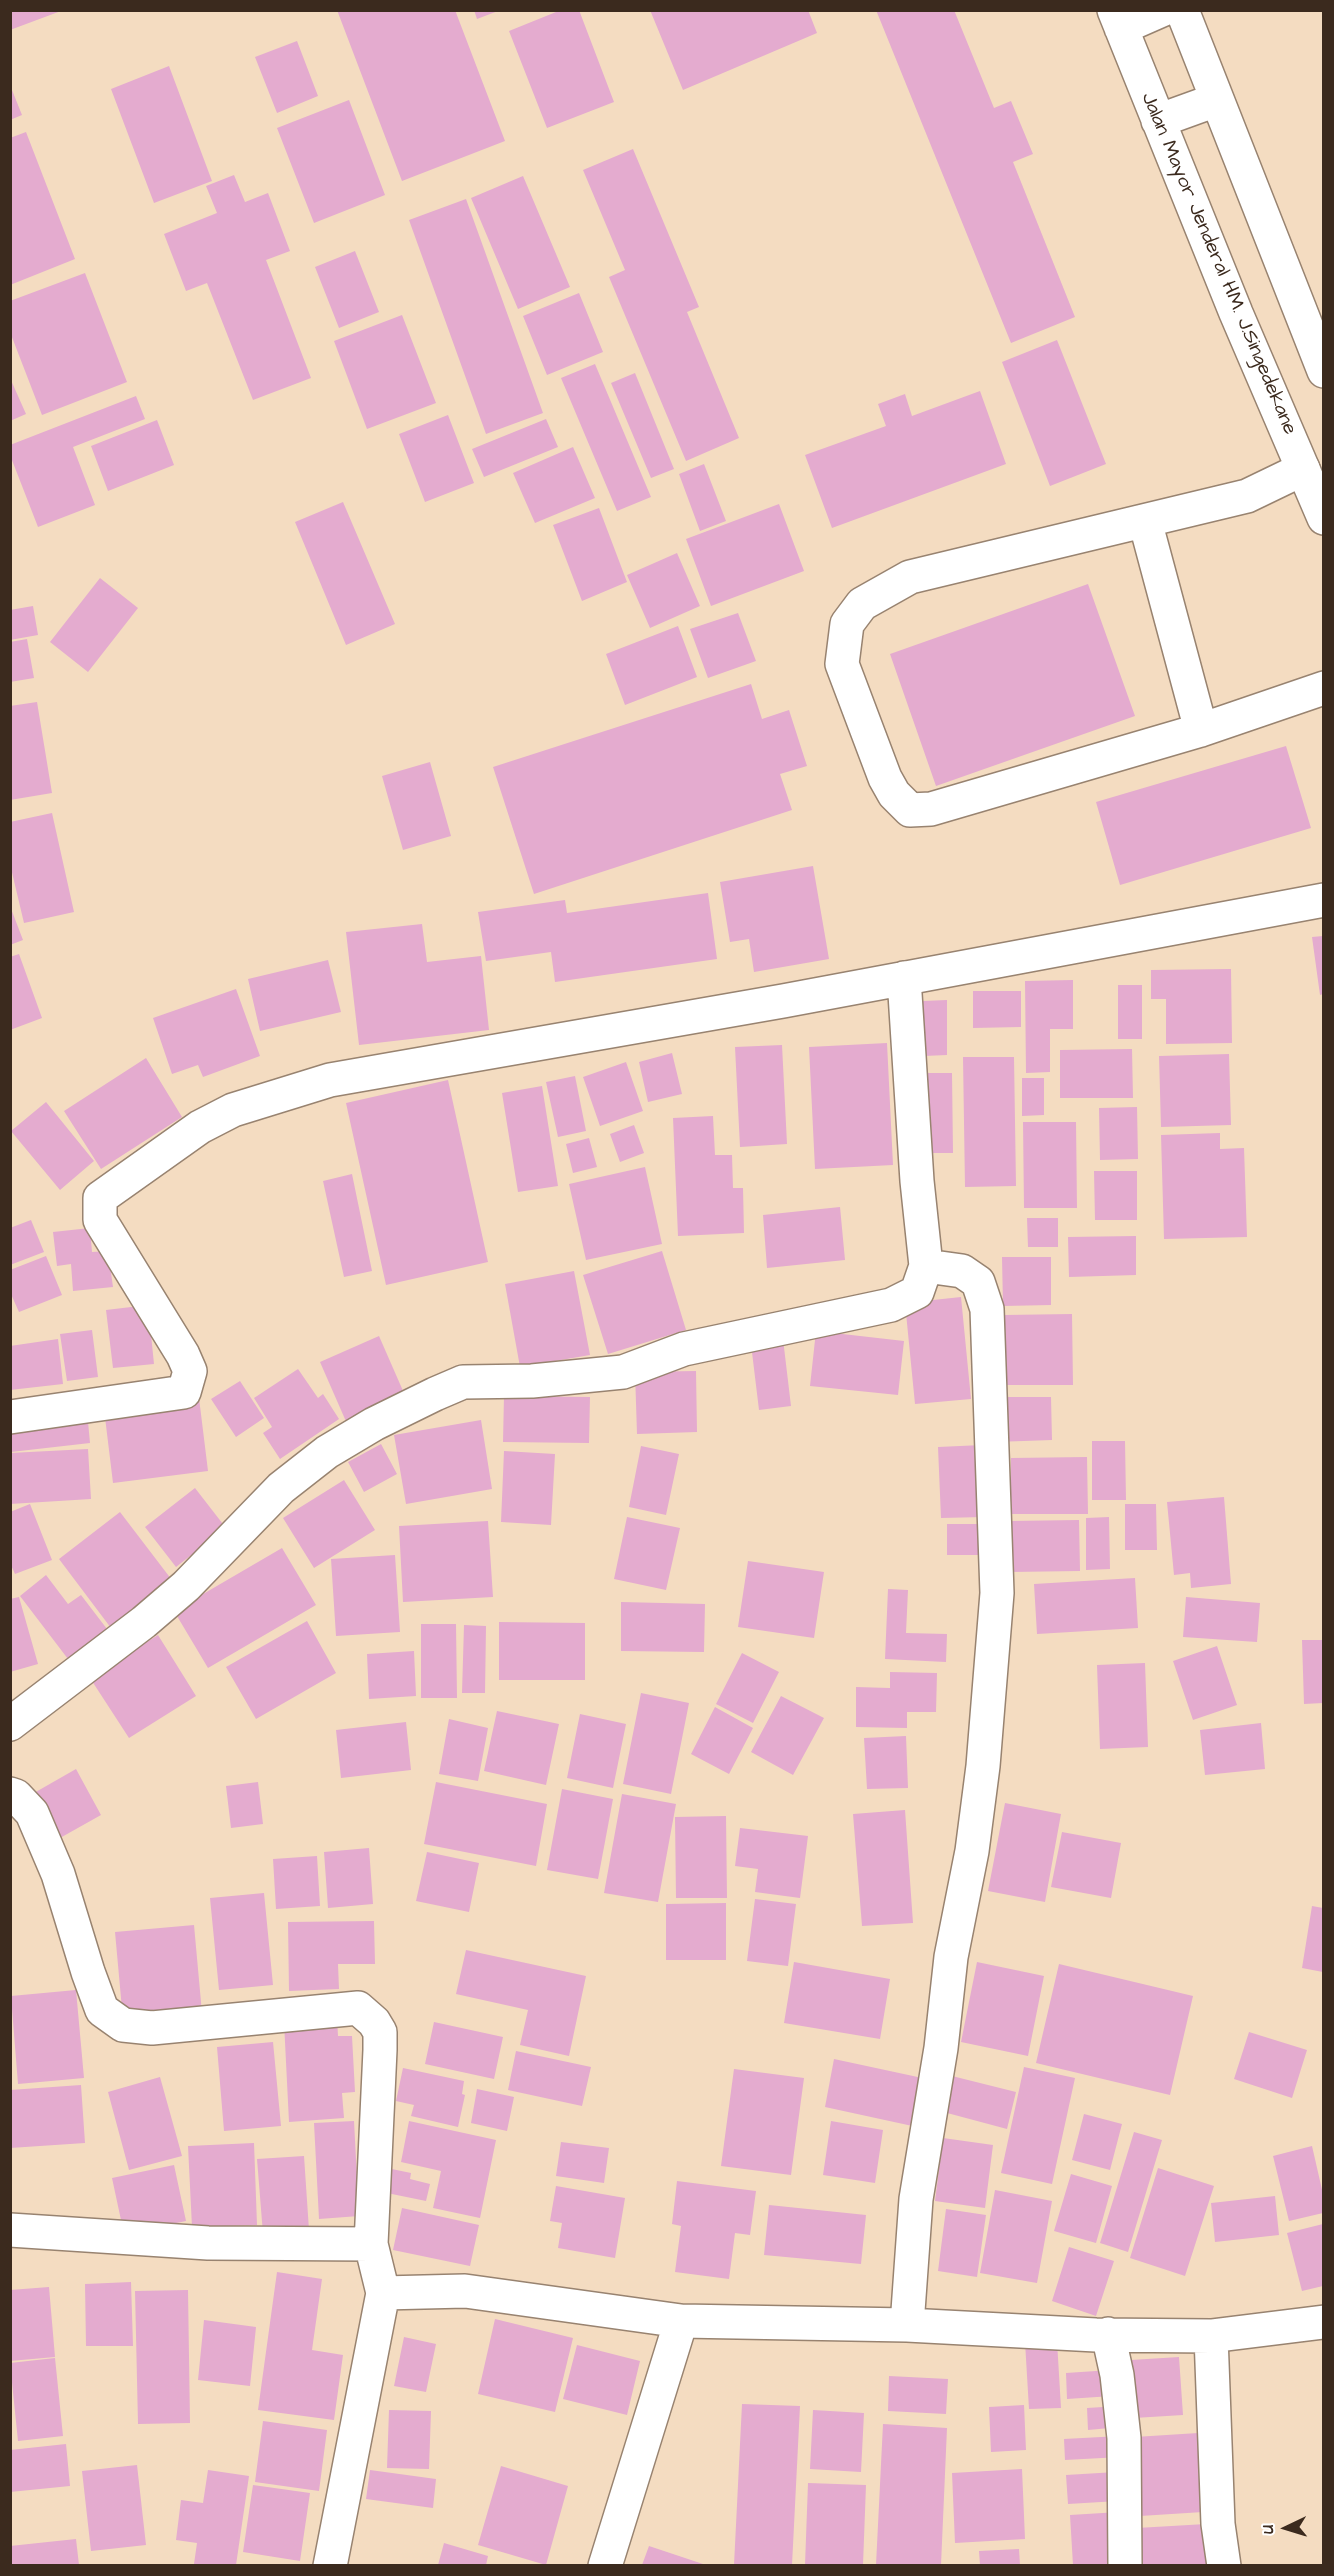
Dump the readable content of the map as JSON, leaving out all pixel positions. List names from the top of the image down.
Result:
{
  "streets": {
    "street": ["Jalan Mayor Jenderal HM. J.Singedekane"]
  },
  "north": "left"
}
